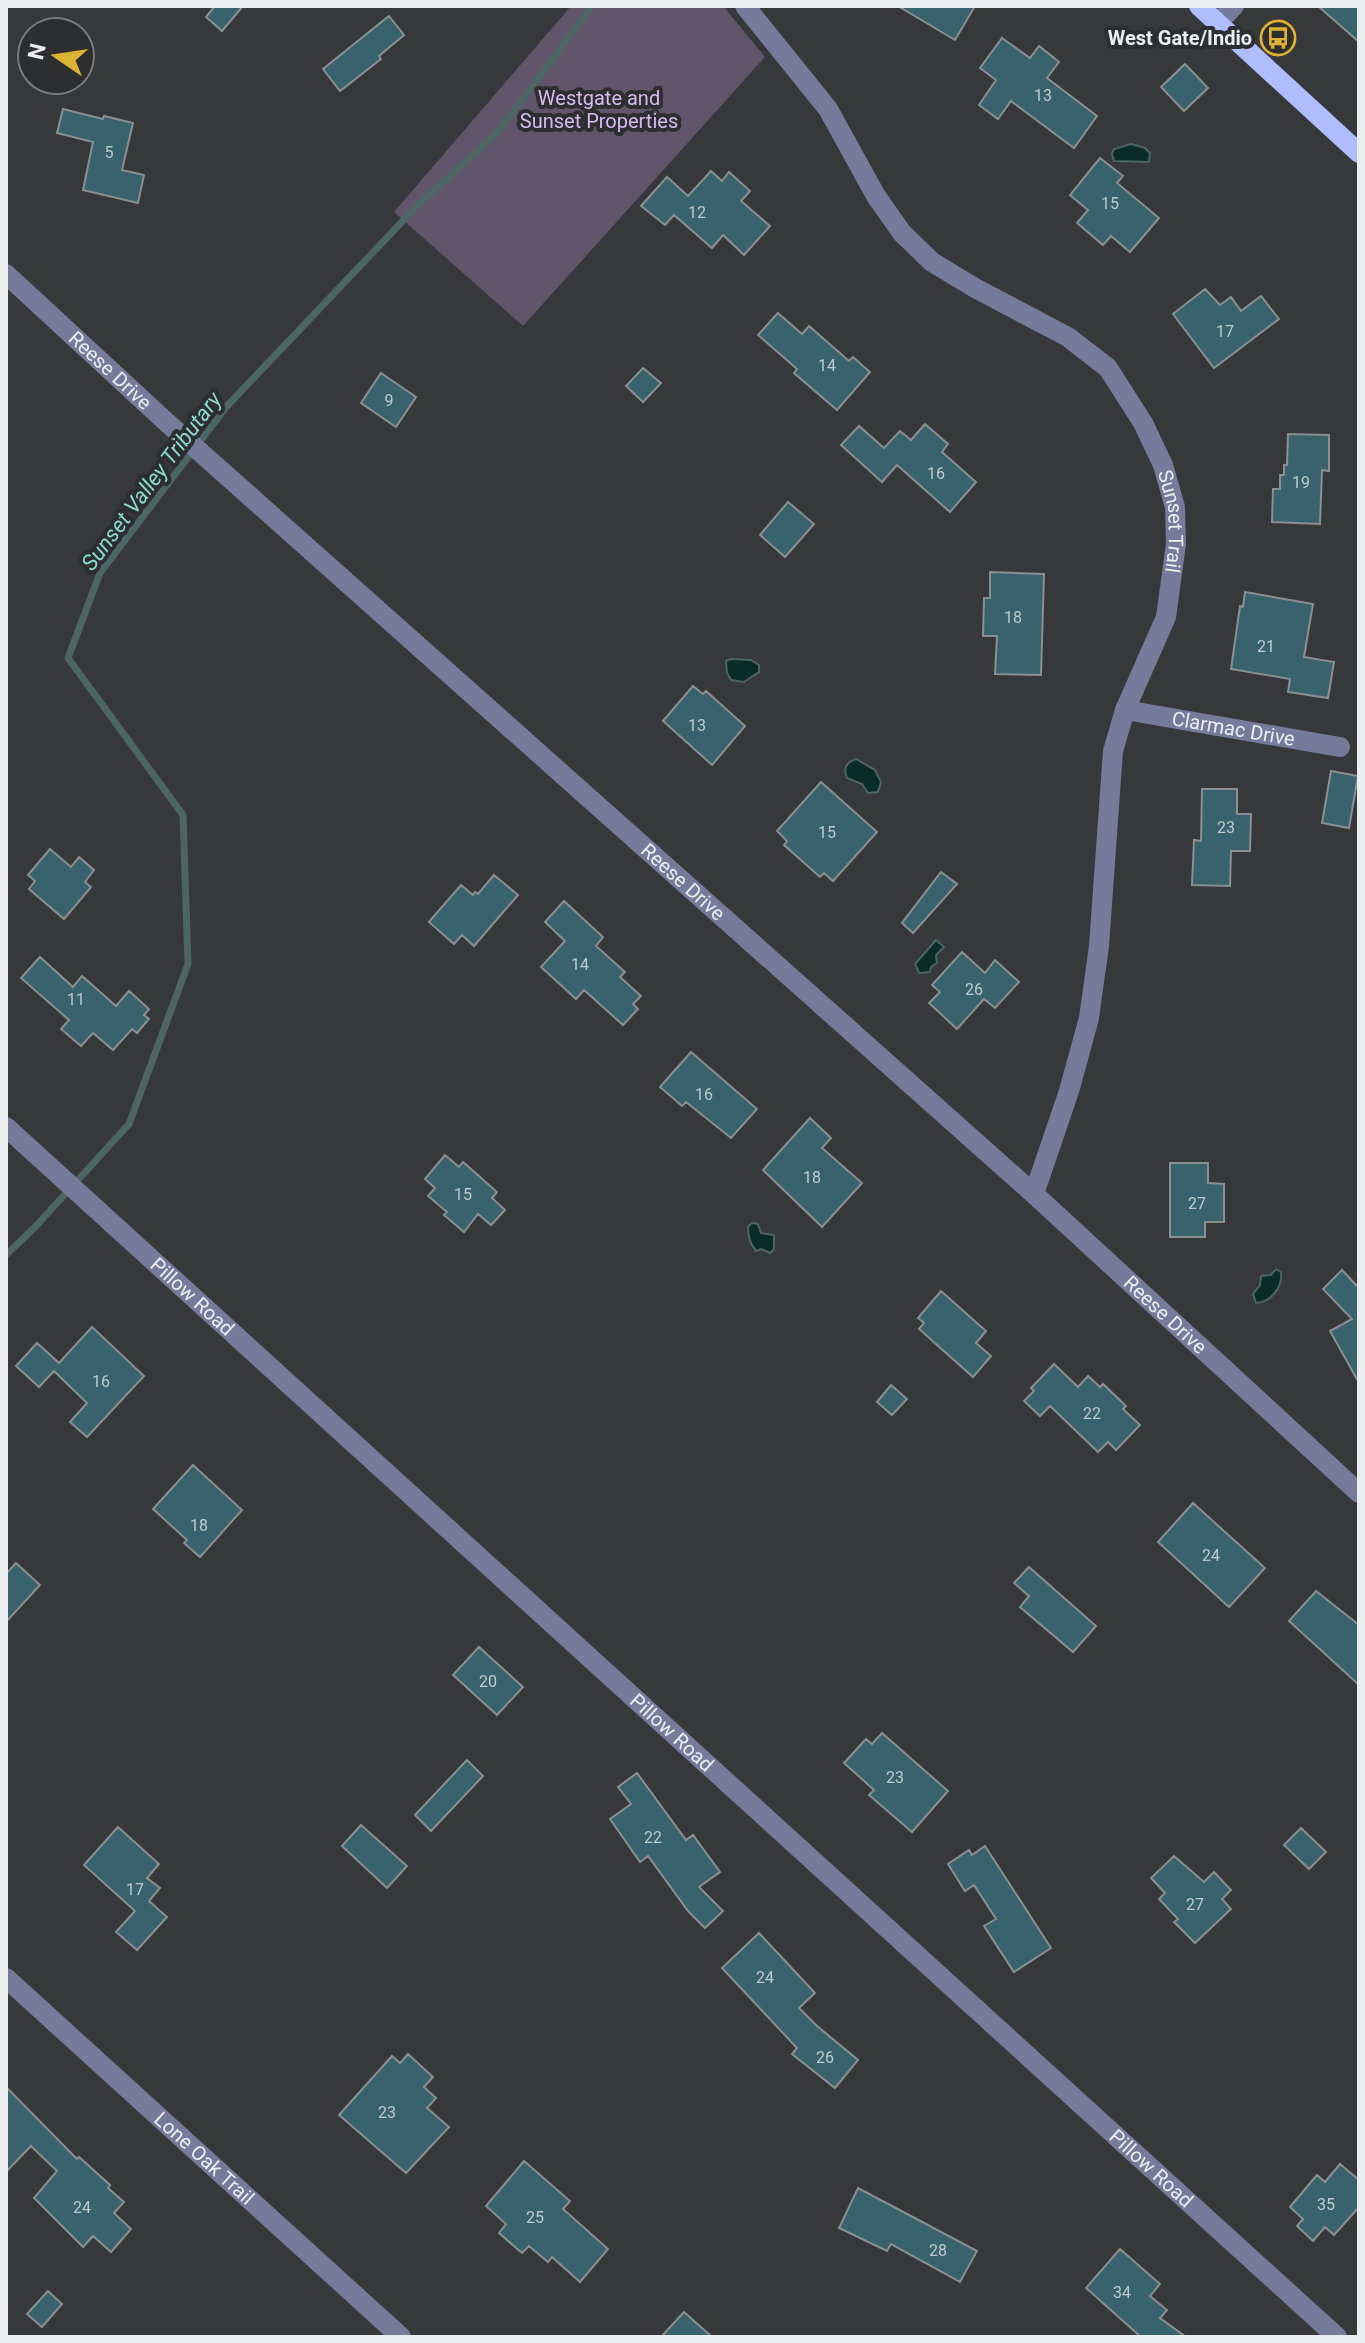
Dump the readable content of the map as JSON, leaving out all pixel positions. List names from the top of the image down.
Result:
{
  "streets": {
    "street": [
      "Reese Drive",
      "Sunset Trail",
      "Clarmac Drive",
      "Pillow Road",
      "Lone Oak Trail"
    ]
  },
  "crossings": [
    ["Reese Drive", "Sunset Trail"],
    ["Sunset Trail", "Clarmac Drive"]
  ],
  "water": ["Sunset Valley Tributary"],
  "parks": ["Westgate and Sunset Properties"],
  "places": {
    "bus stop": ["West Gate/Indio"]
  },
  "house_numbers": [
    "13",
    "5",
    "15",
    "12",
    "17",
    "14",
    "9",
    "16",
    "19",
    "18",
    "21",
    "13",
    "23",
    "15",
    "14",
    "26",
    "11",
    "16",
    "18",
    "15",
    "27",
    "16",
    "22",
    "18",
    "24",
    "20",
    "23",
    "22",
    "17",
    "27",
    "24",
    "26",
    "23",
    "35",
    "24",
    "25",
    "28",
    "34"
  ],
  "north": "left"
}
